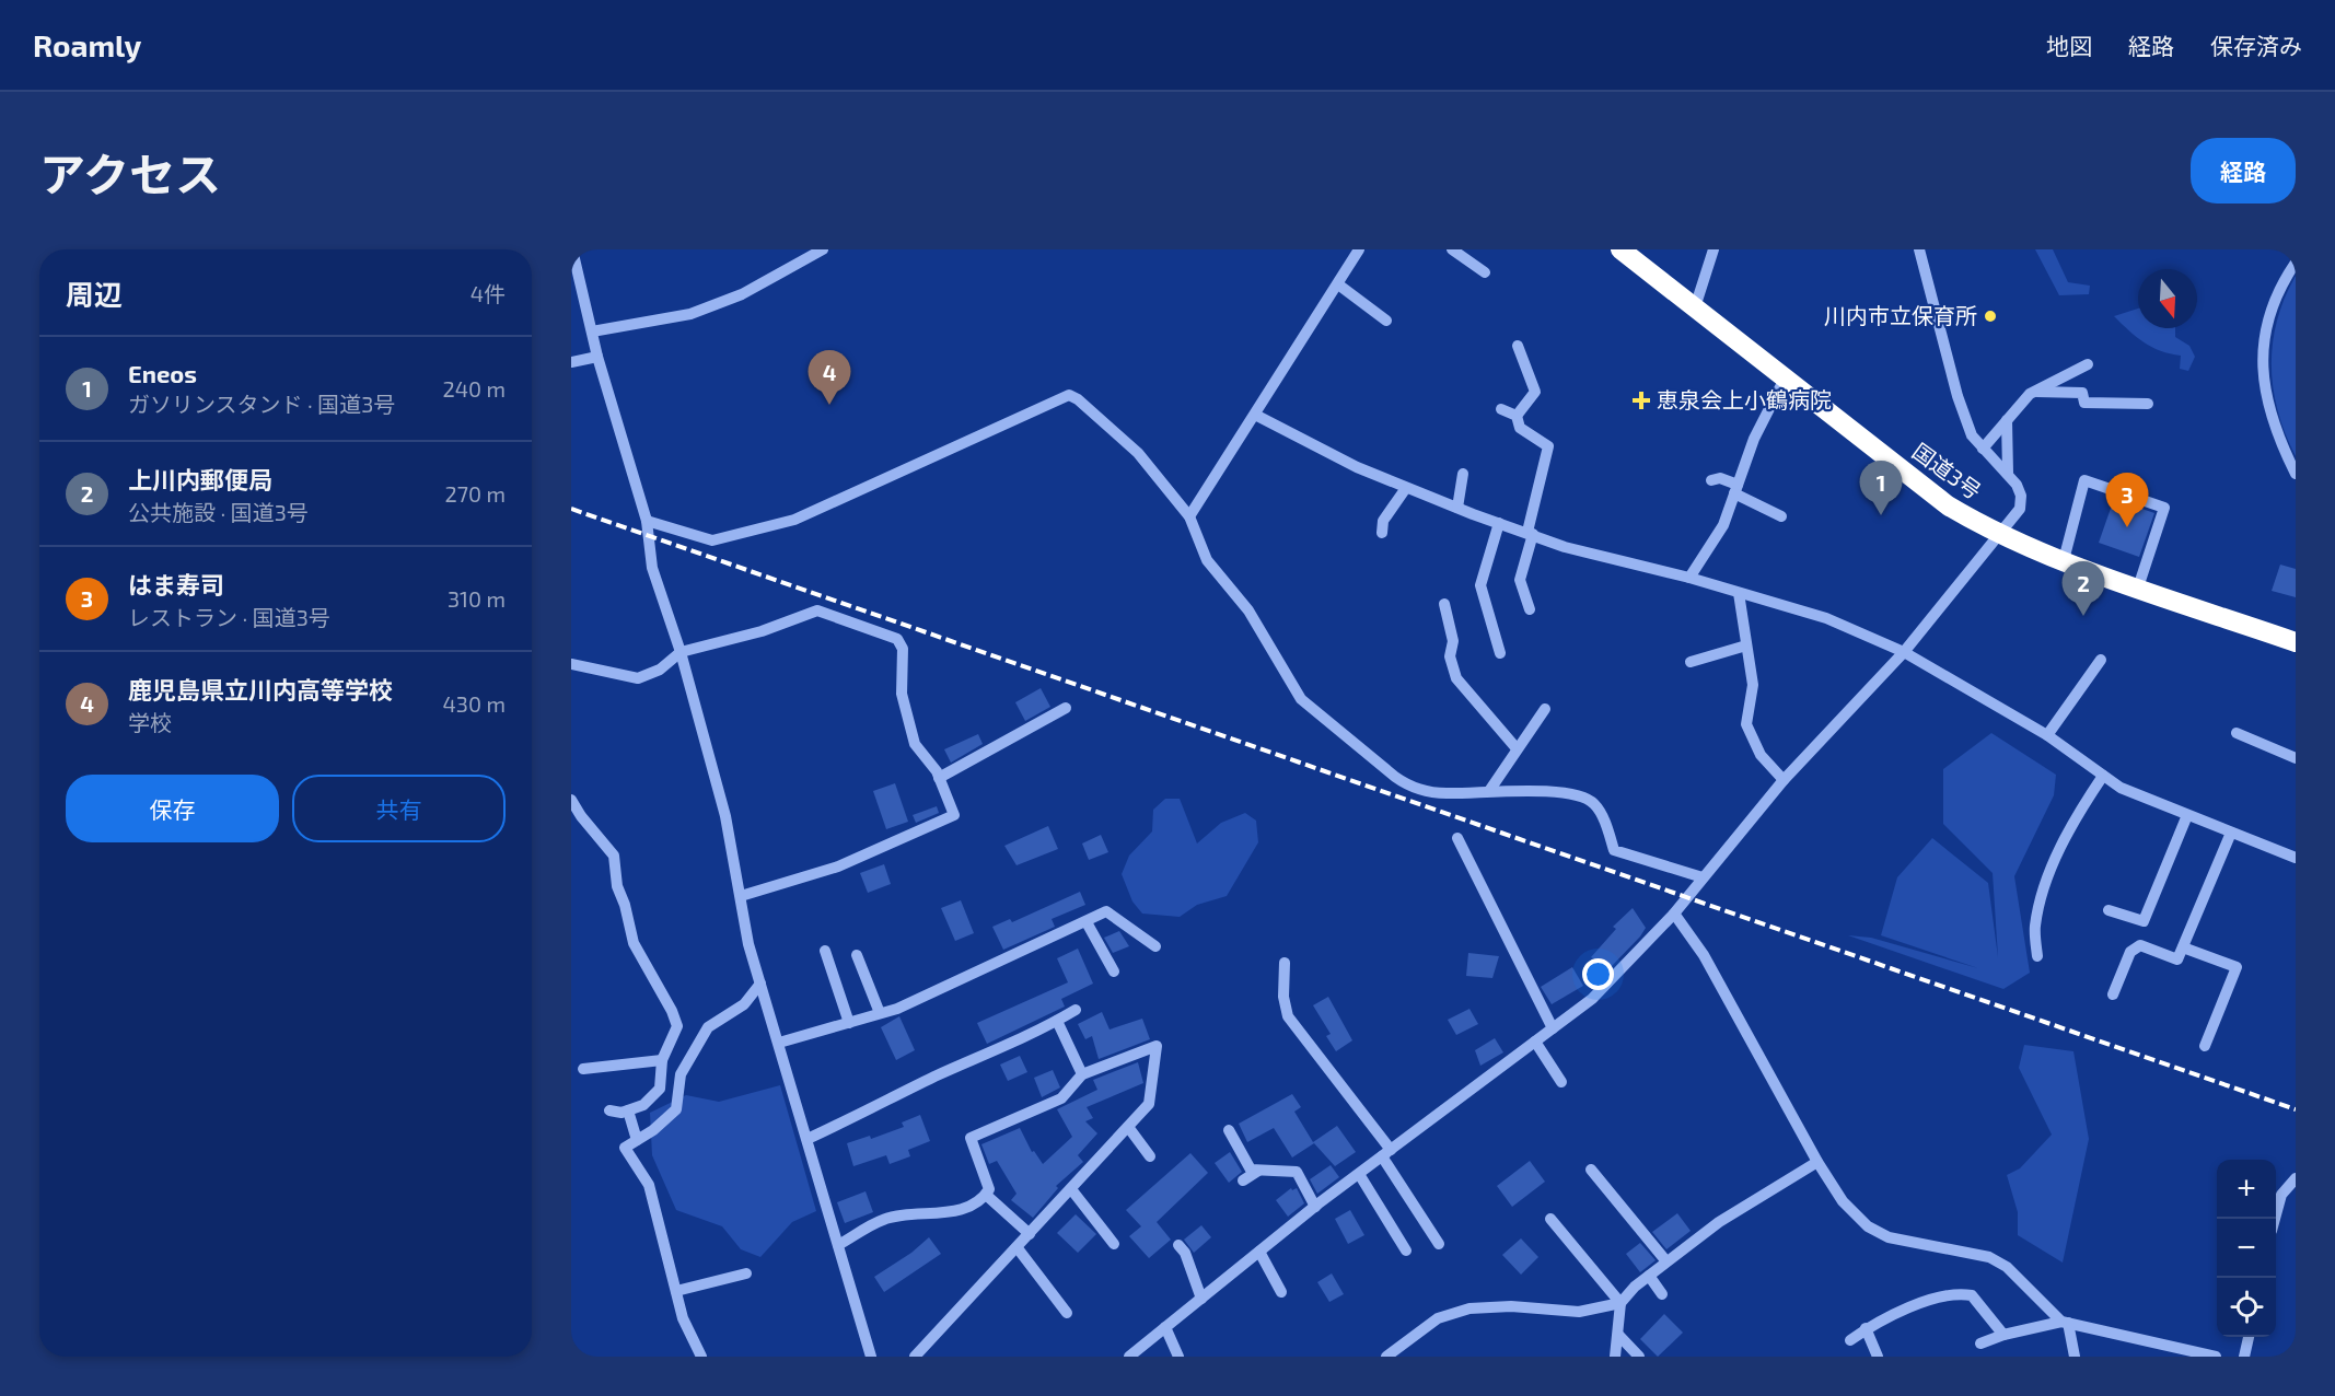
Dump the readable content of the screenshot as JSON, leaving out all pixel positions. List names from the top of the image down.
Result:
{
  "streets": {
    "highway": ["国道3号"]
  },
  "places": {
    "other": ["川内市立保育所"],
    "health": ["恵泉会上小鶴病院"]
  },
  "north": "bottom",
  "page": {
    "header": "Roamly",
    "nav": ["地図", "経路", "保存済み"],
    "title": "アクセス",
    "buttons": [
      "経路",
      ["保存", "共有"]
    ],
    "heading": ["周辺", "4件"],
    "list": [
      {
        "mark": "1",
        "name": "Eneos",
        "note": "ガソリンスタンド · 国道3号",
        "value": "240 m"
      },
      {
        "mark": "2",
        "name": "上川内郵便局",
        "note": "公共施設 · 国道3号",
        "value": "270 m"
      },
      {
        "mark": "3",
        "name": "はま寿司",
        "note": "レストラン · 国道3号",
        "value": "310 m"
      },
      {
        "mark": "4",
        "name": "鹿児島県立川内高等学校",
        "note": "学校",
        "value": "430 m"
      }
    ],
    "pins": [
      "4",
      "1",
      "3",
      "2"
    ],
    "map_buttons": ["+", "−"]
  }
}
